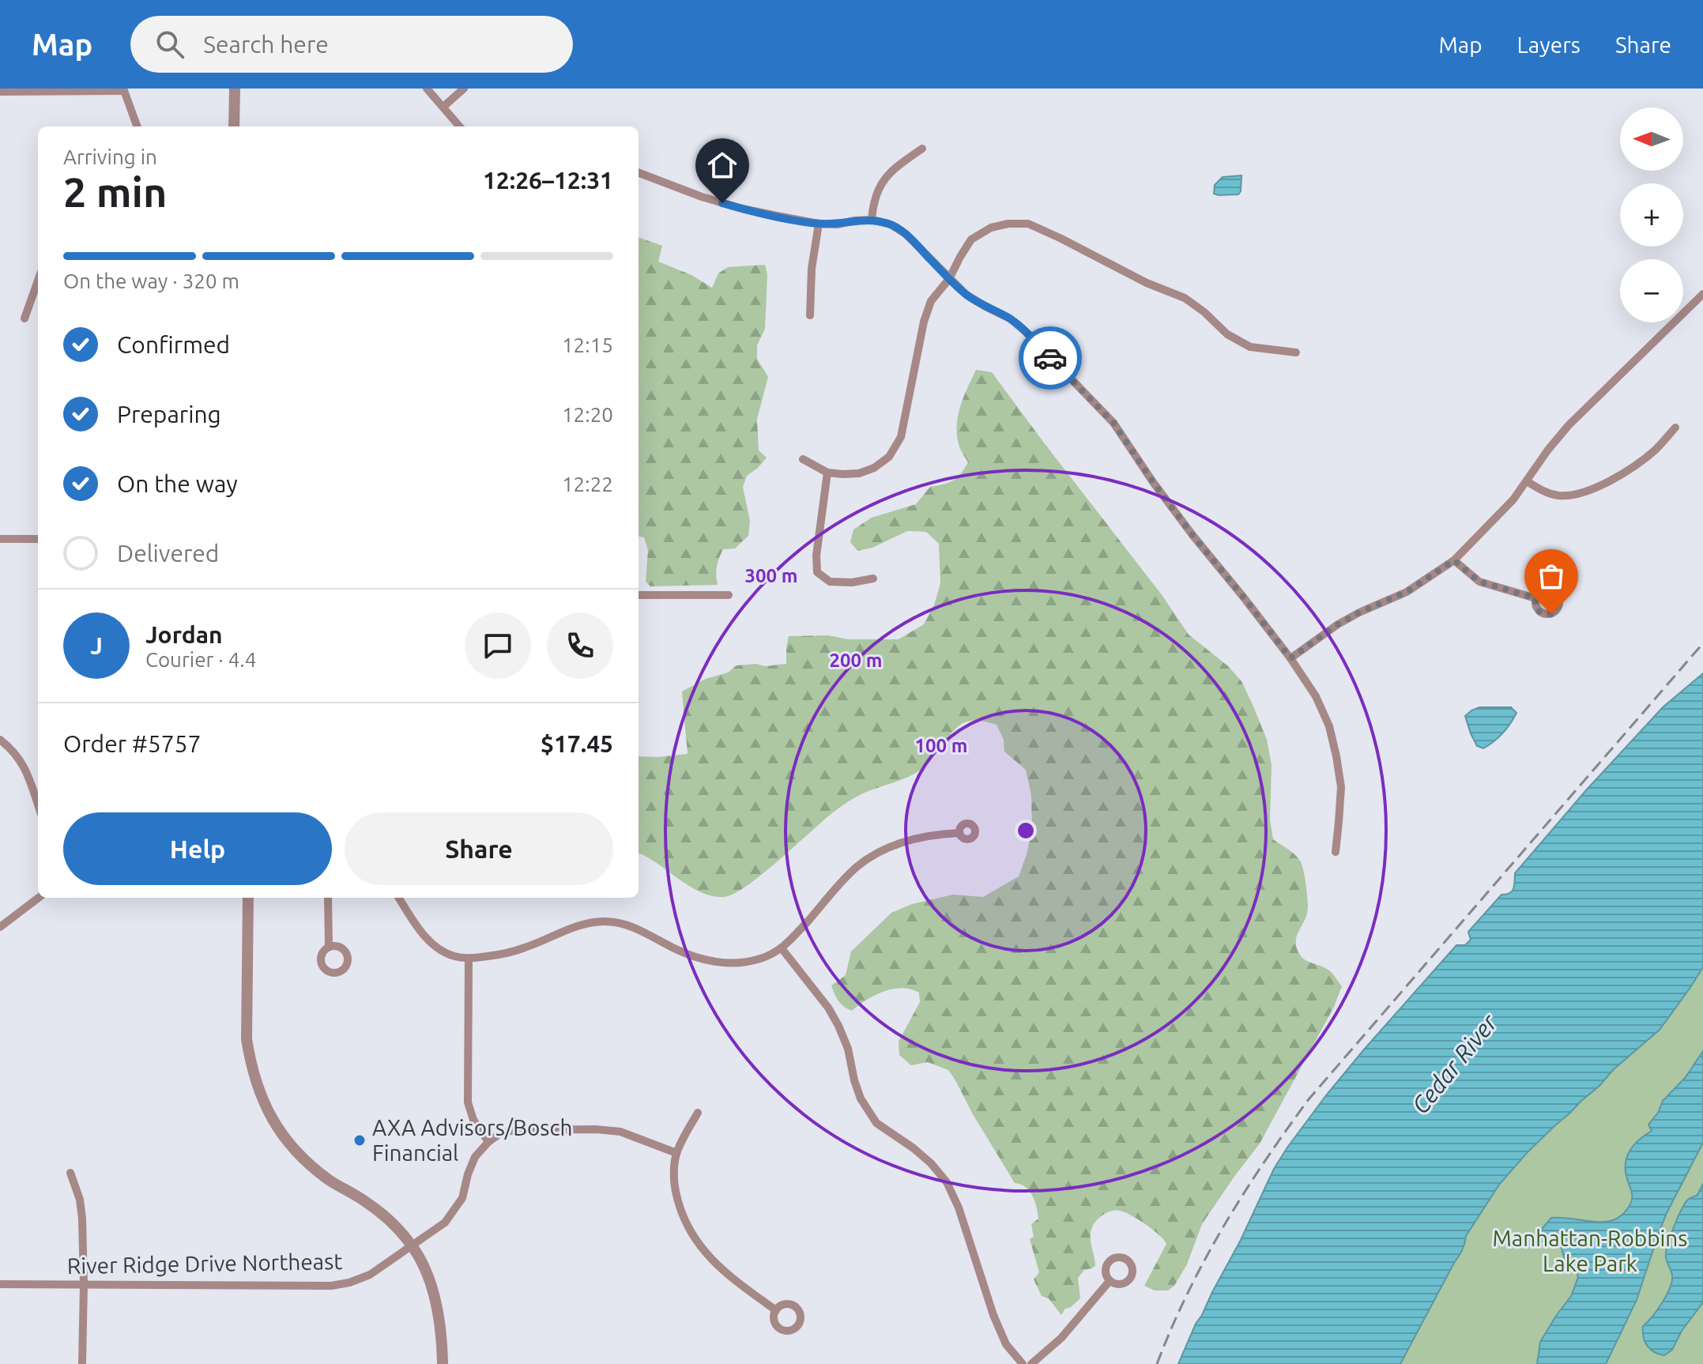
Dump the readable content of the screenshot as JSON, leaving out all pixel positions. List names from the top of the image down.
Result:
{
  "streets": {
    "street": ["River Ridge Drive Northeast"]
  },
  "water": ["Cedar River"],
  "parks": ["Manhattan-Robbins Lake Park"],
  "places": ["AXA Advisors/Bosch Financial"],
  "north": "left",
  "page": {
    "header": "Map",
    "search": "Search here",
    "nav": ["Map", "Layers", "Share"],
    "map_buttons": ["+", "−"],
    "heading": ["2 min", "Arriving in", "12:26–12:31"],
    "panel": [
      "Jordan",
      "Courier · 4.4",
      "Order #5757",
      "$17.45"
    ],
    "bar": "On the way · 320 m",
    "list": [
      ["Confirmed", "12:15"],
      ["Preparing", "12:20"],
      ["On the way", "12:22"],
      "Delivered"
    ],
    "round": "J",
    "buttons": ["Help", "Share"]
  },
  "rings": ["300 m", "200 m", "100 m"]
}
